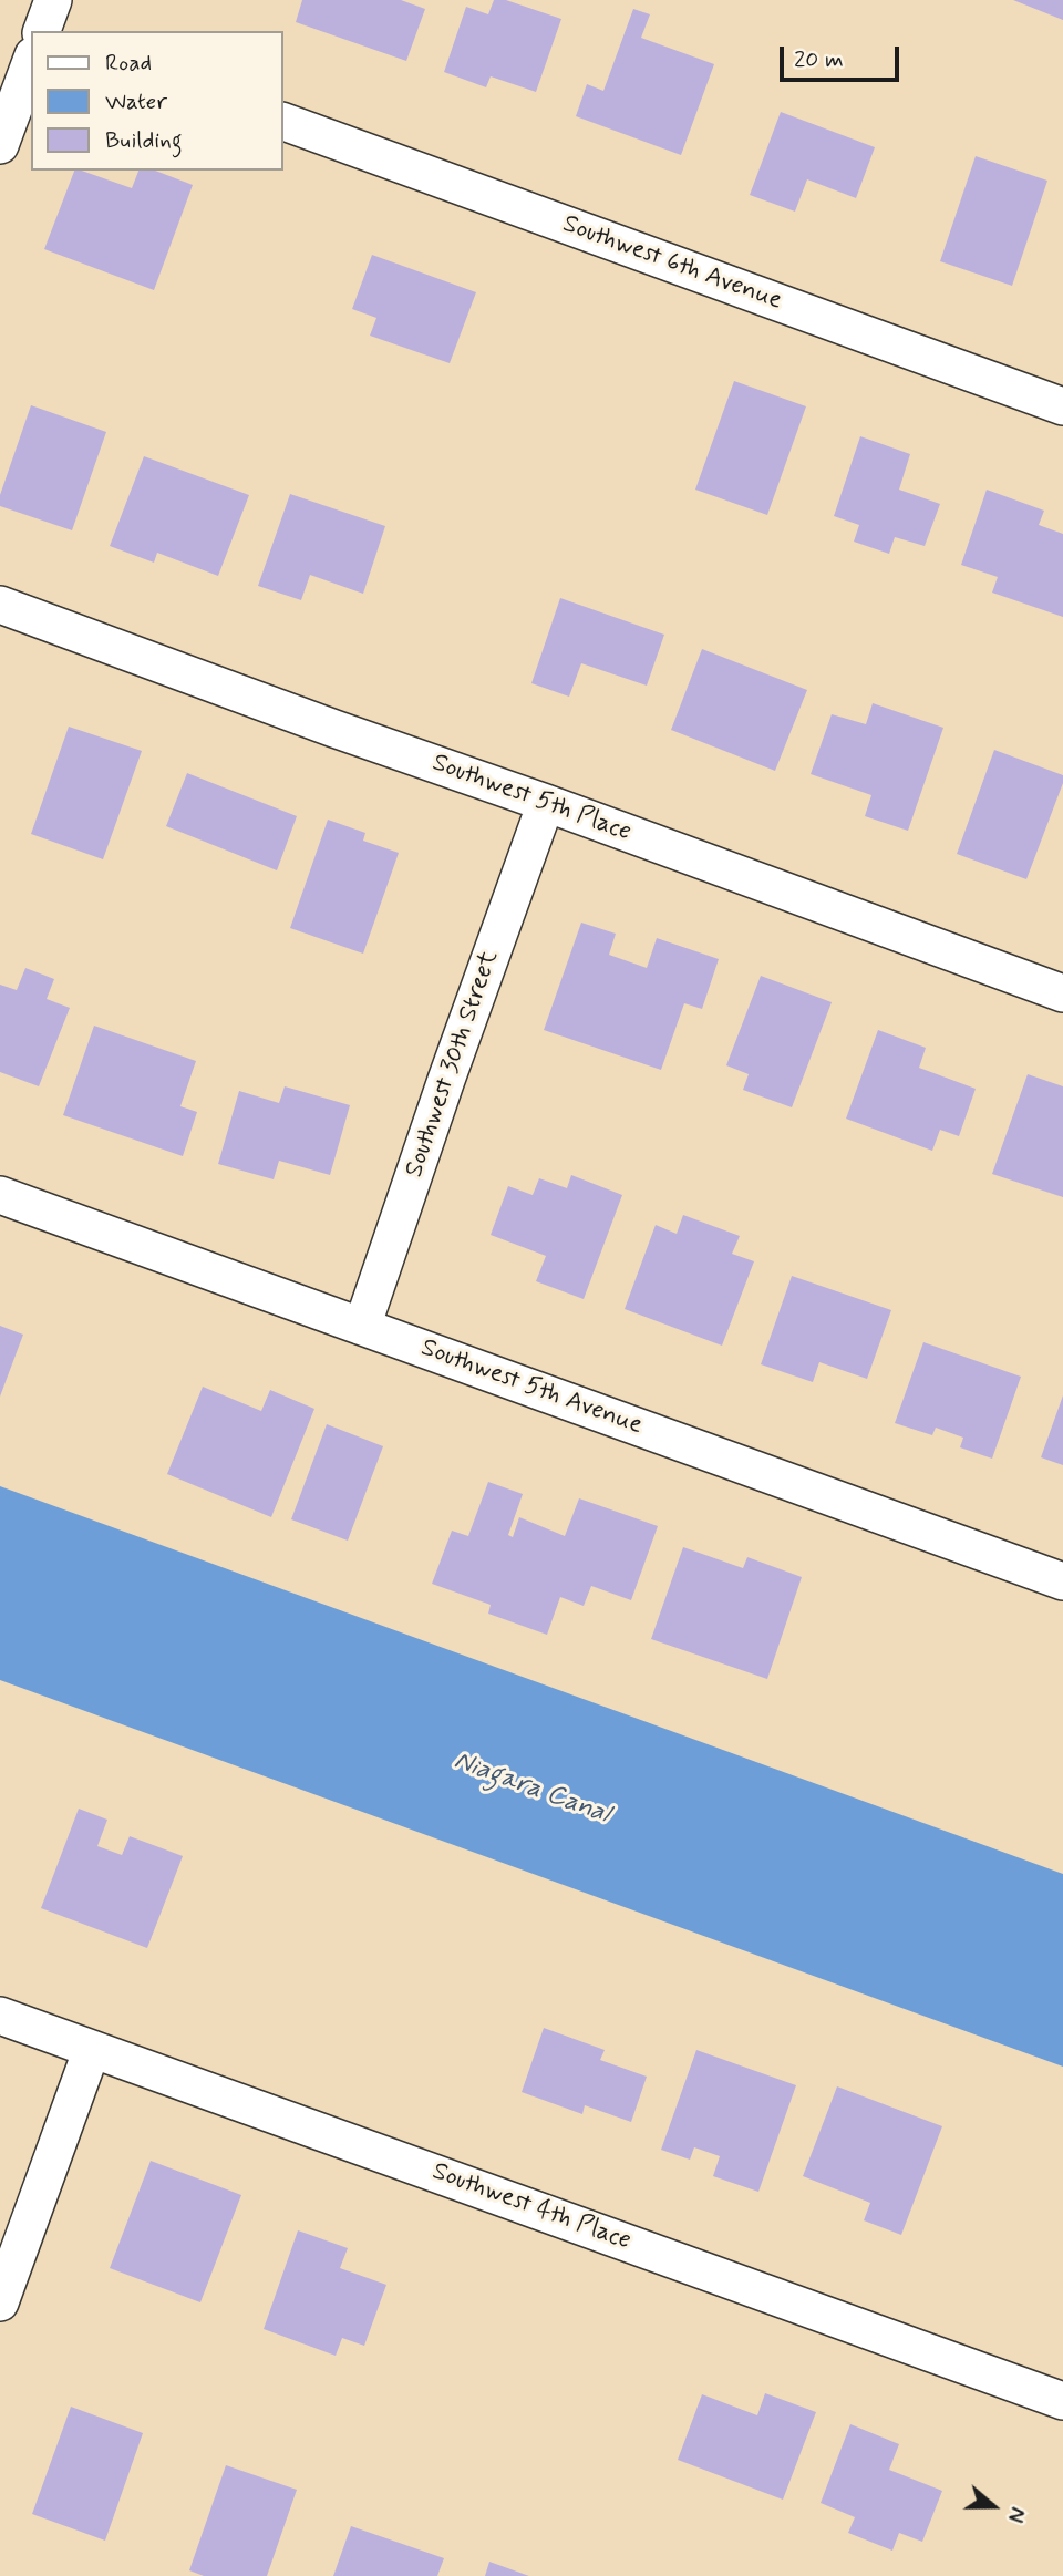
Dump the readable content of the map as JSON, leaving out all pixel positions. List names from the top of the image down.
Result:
{
  "streets": {
    "street": [
      "Southwest 6th Avenue",
      "Southwest 5th Place",
      "Southwest 30th Street",
      "Southwest 5th Avenue",
      "Southwest 4th Place"
    ]
  },
  "crossings": [
    ["Southwest 5th Place", "Southwest 30th Street"],
    ["Southwest 30th Street", "Southwest 5th Avenue"]
  ],
  "water": ["Niagara Canal"],
  "legend": ["Road", "Water", "Building"],
  "scale_bar": "20 m",
  "north": "right"
}
